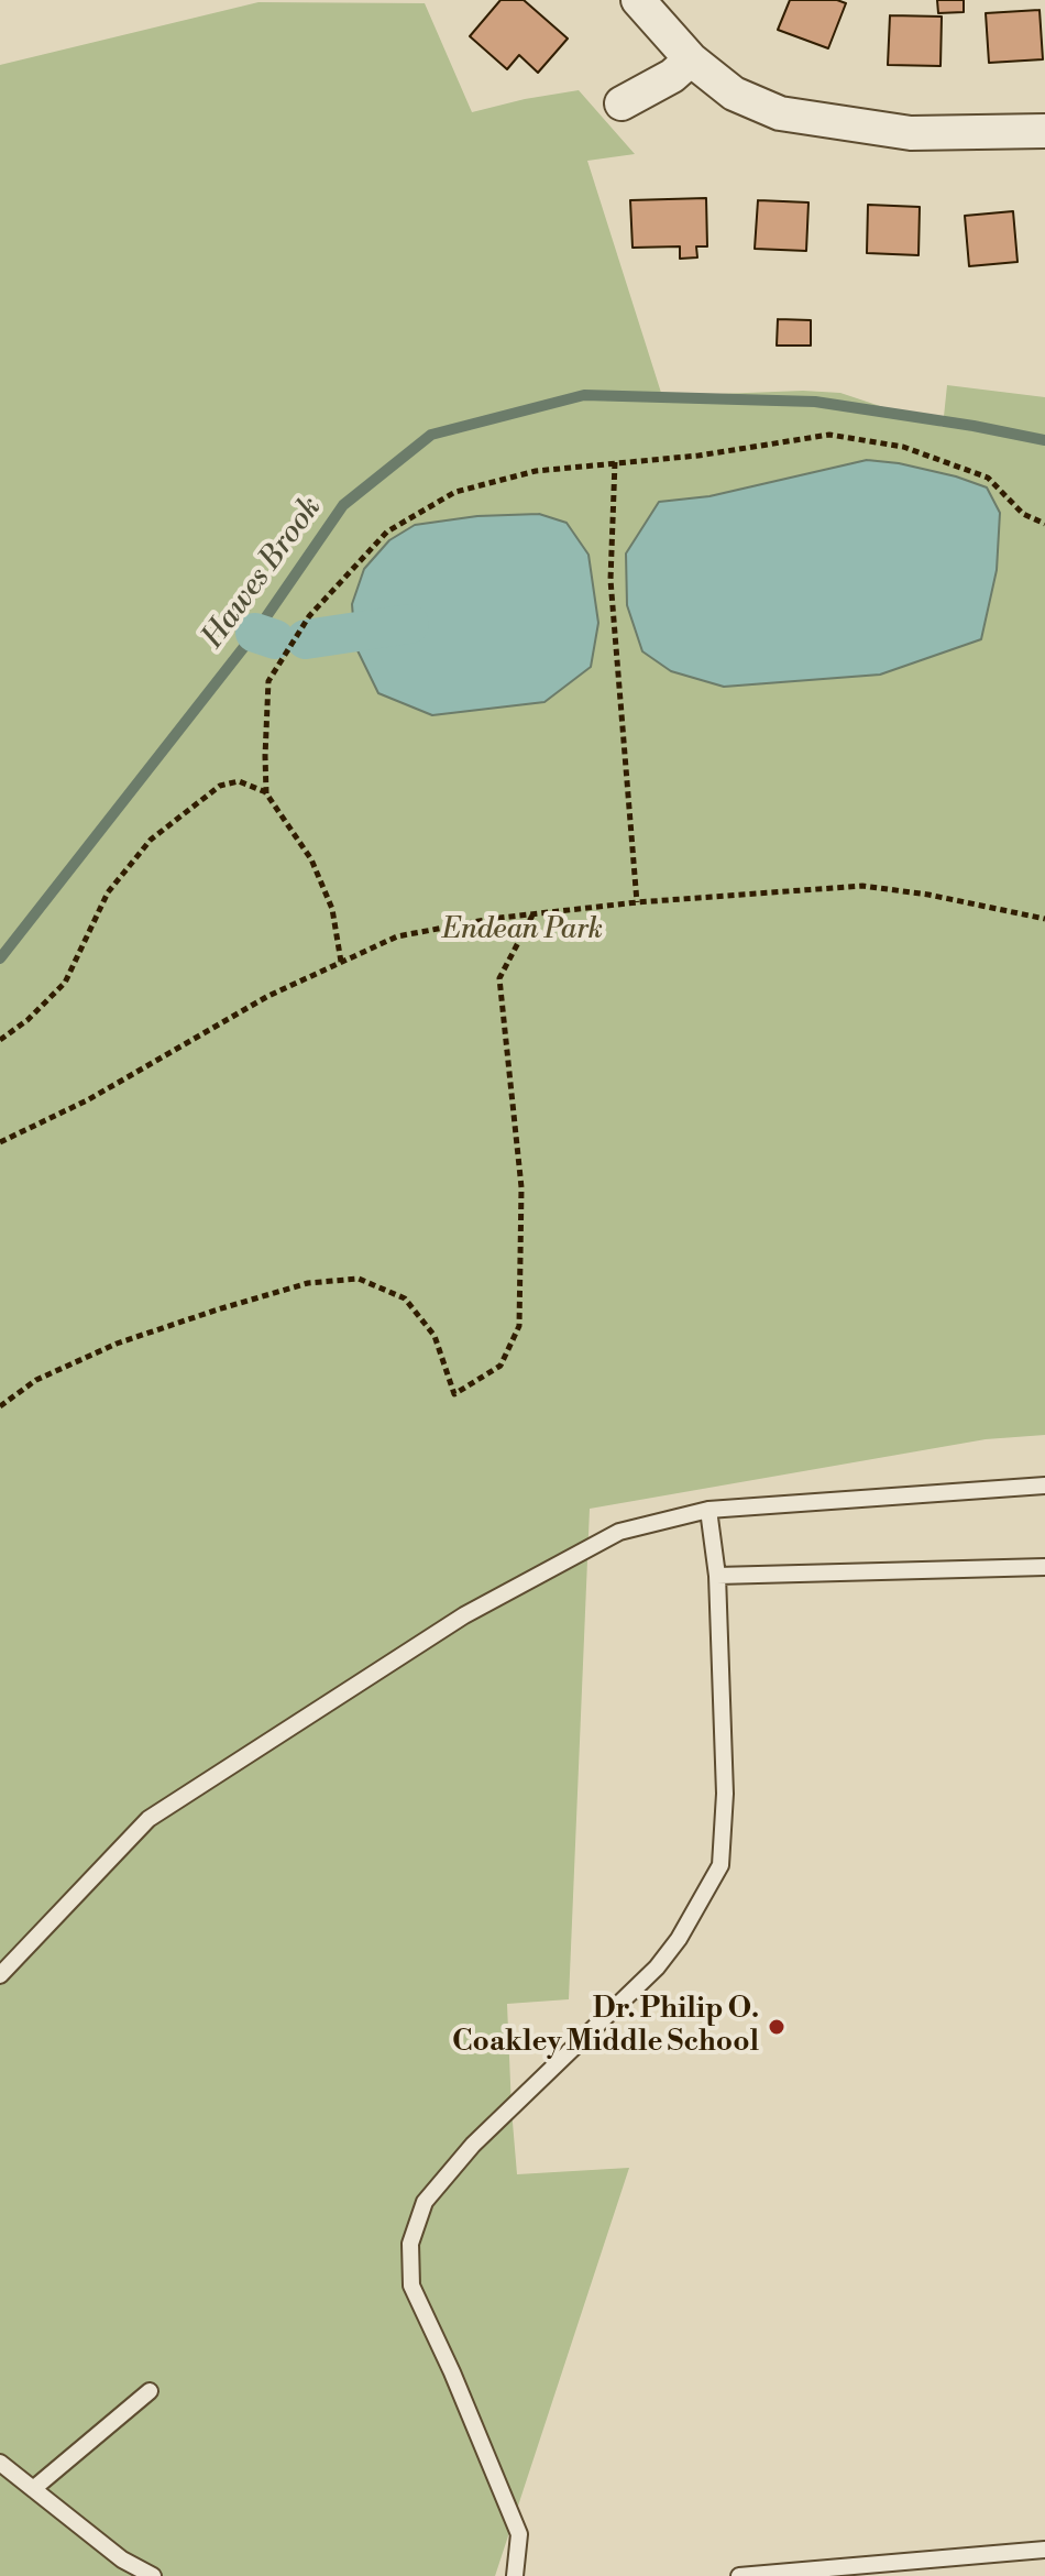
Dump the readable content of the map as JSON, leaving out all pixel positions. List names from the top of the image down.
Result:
{
  "water": ["Hawes Brook"],
  "parks": ["Endean Park"],
  "places": ["Dr. Philip O. Coakley Middle School"]
}
